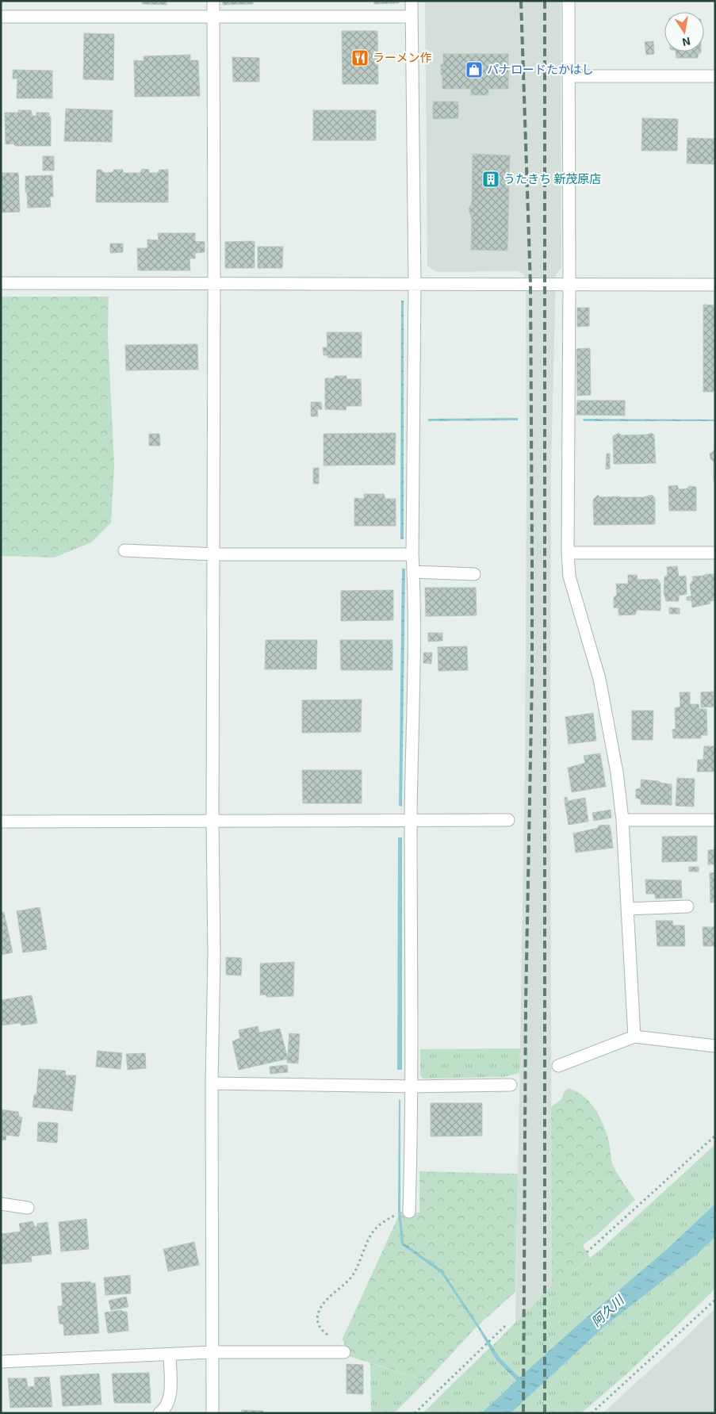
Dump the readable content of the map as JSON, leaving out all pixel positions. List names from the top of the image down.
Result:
{
  "water": ["阿久川"],
  "places": {
    "restaurant": ["ラーメン作"],
    "shop": ["パナロードたかはし"],
    "building": ["うたきち 新茂原店"]
  },
  "north": "bottom"
}
